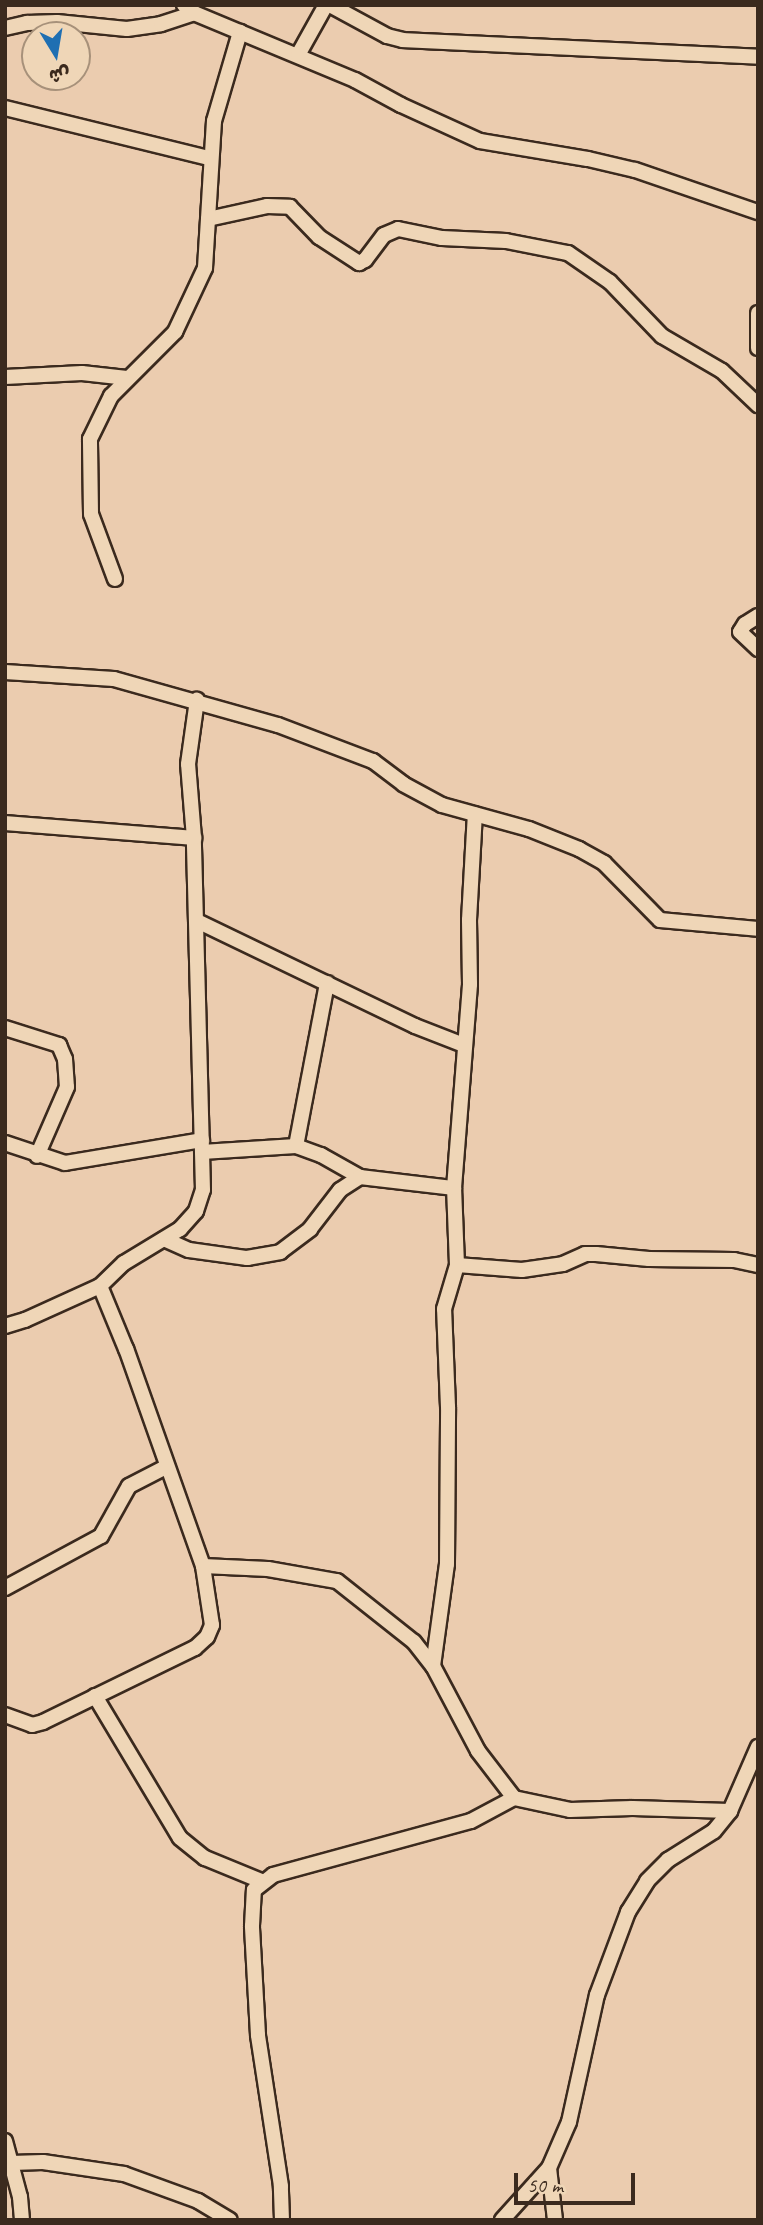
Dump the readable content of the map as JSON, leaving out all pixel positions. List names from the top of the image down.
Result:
{
  "scale_bar": "50 m",
  "north": "bottom"
}
